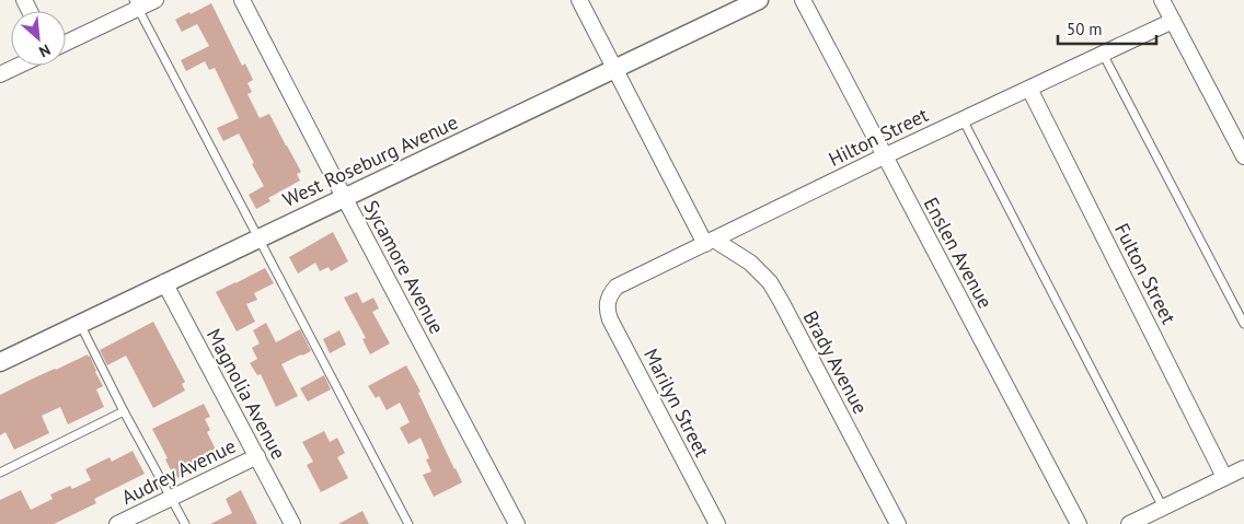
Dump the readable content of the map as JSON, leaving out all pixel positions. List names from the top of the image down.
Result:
{
  "streets": {
    "street": [
      "Hilton Street",
      "West Roseburg Avenue",
      "Enslen Avenue",
      "Sycamore Avenue",
      "Fulton Street",
      "Brady Avenue",
      "Magnolia Avenue",
      "Marilyn Street",
      "Audrey Avenue"
    ]
  },
  "crossings": [
    ["Hilton Street", "Enslen Avenue"],
    ["Hilton Street", "Fulton Street"],
    ["Hilton Street", "Brady Avenue"],
    ["Hilton Street", "Marilyn Street"],
    ["West Roseburg Avenue", "Sycamore Avenue"],
    ["West Roseburg Avenue", "Brady Avenue"],
    ["West Roseburg Avenue", "Magnolia Avenue"],
    ["Magnolia Avenue", "Audrey Avenue"]
  ],
  "scale_bar": "50 m",
  "north": "bottom right"
}
